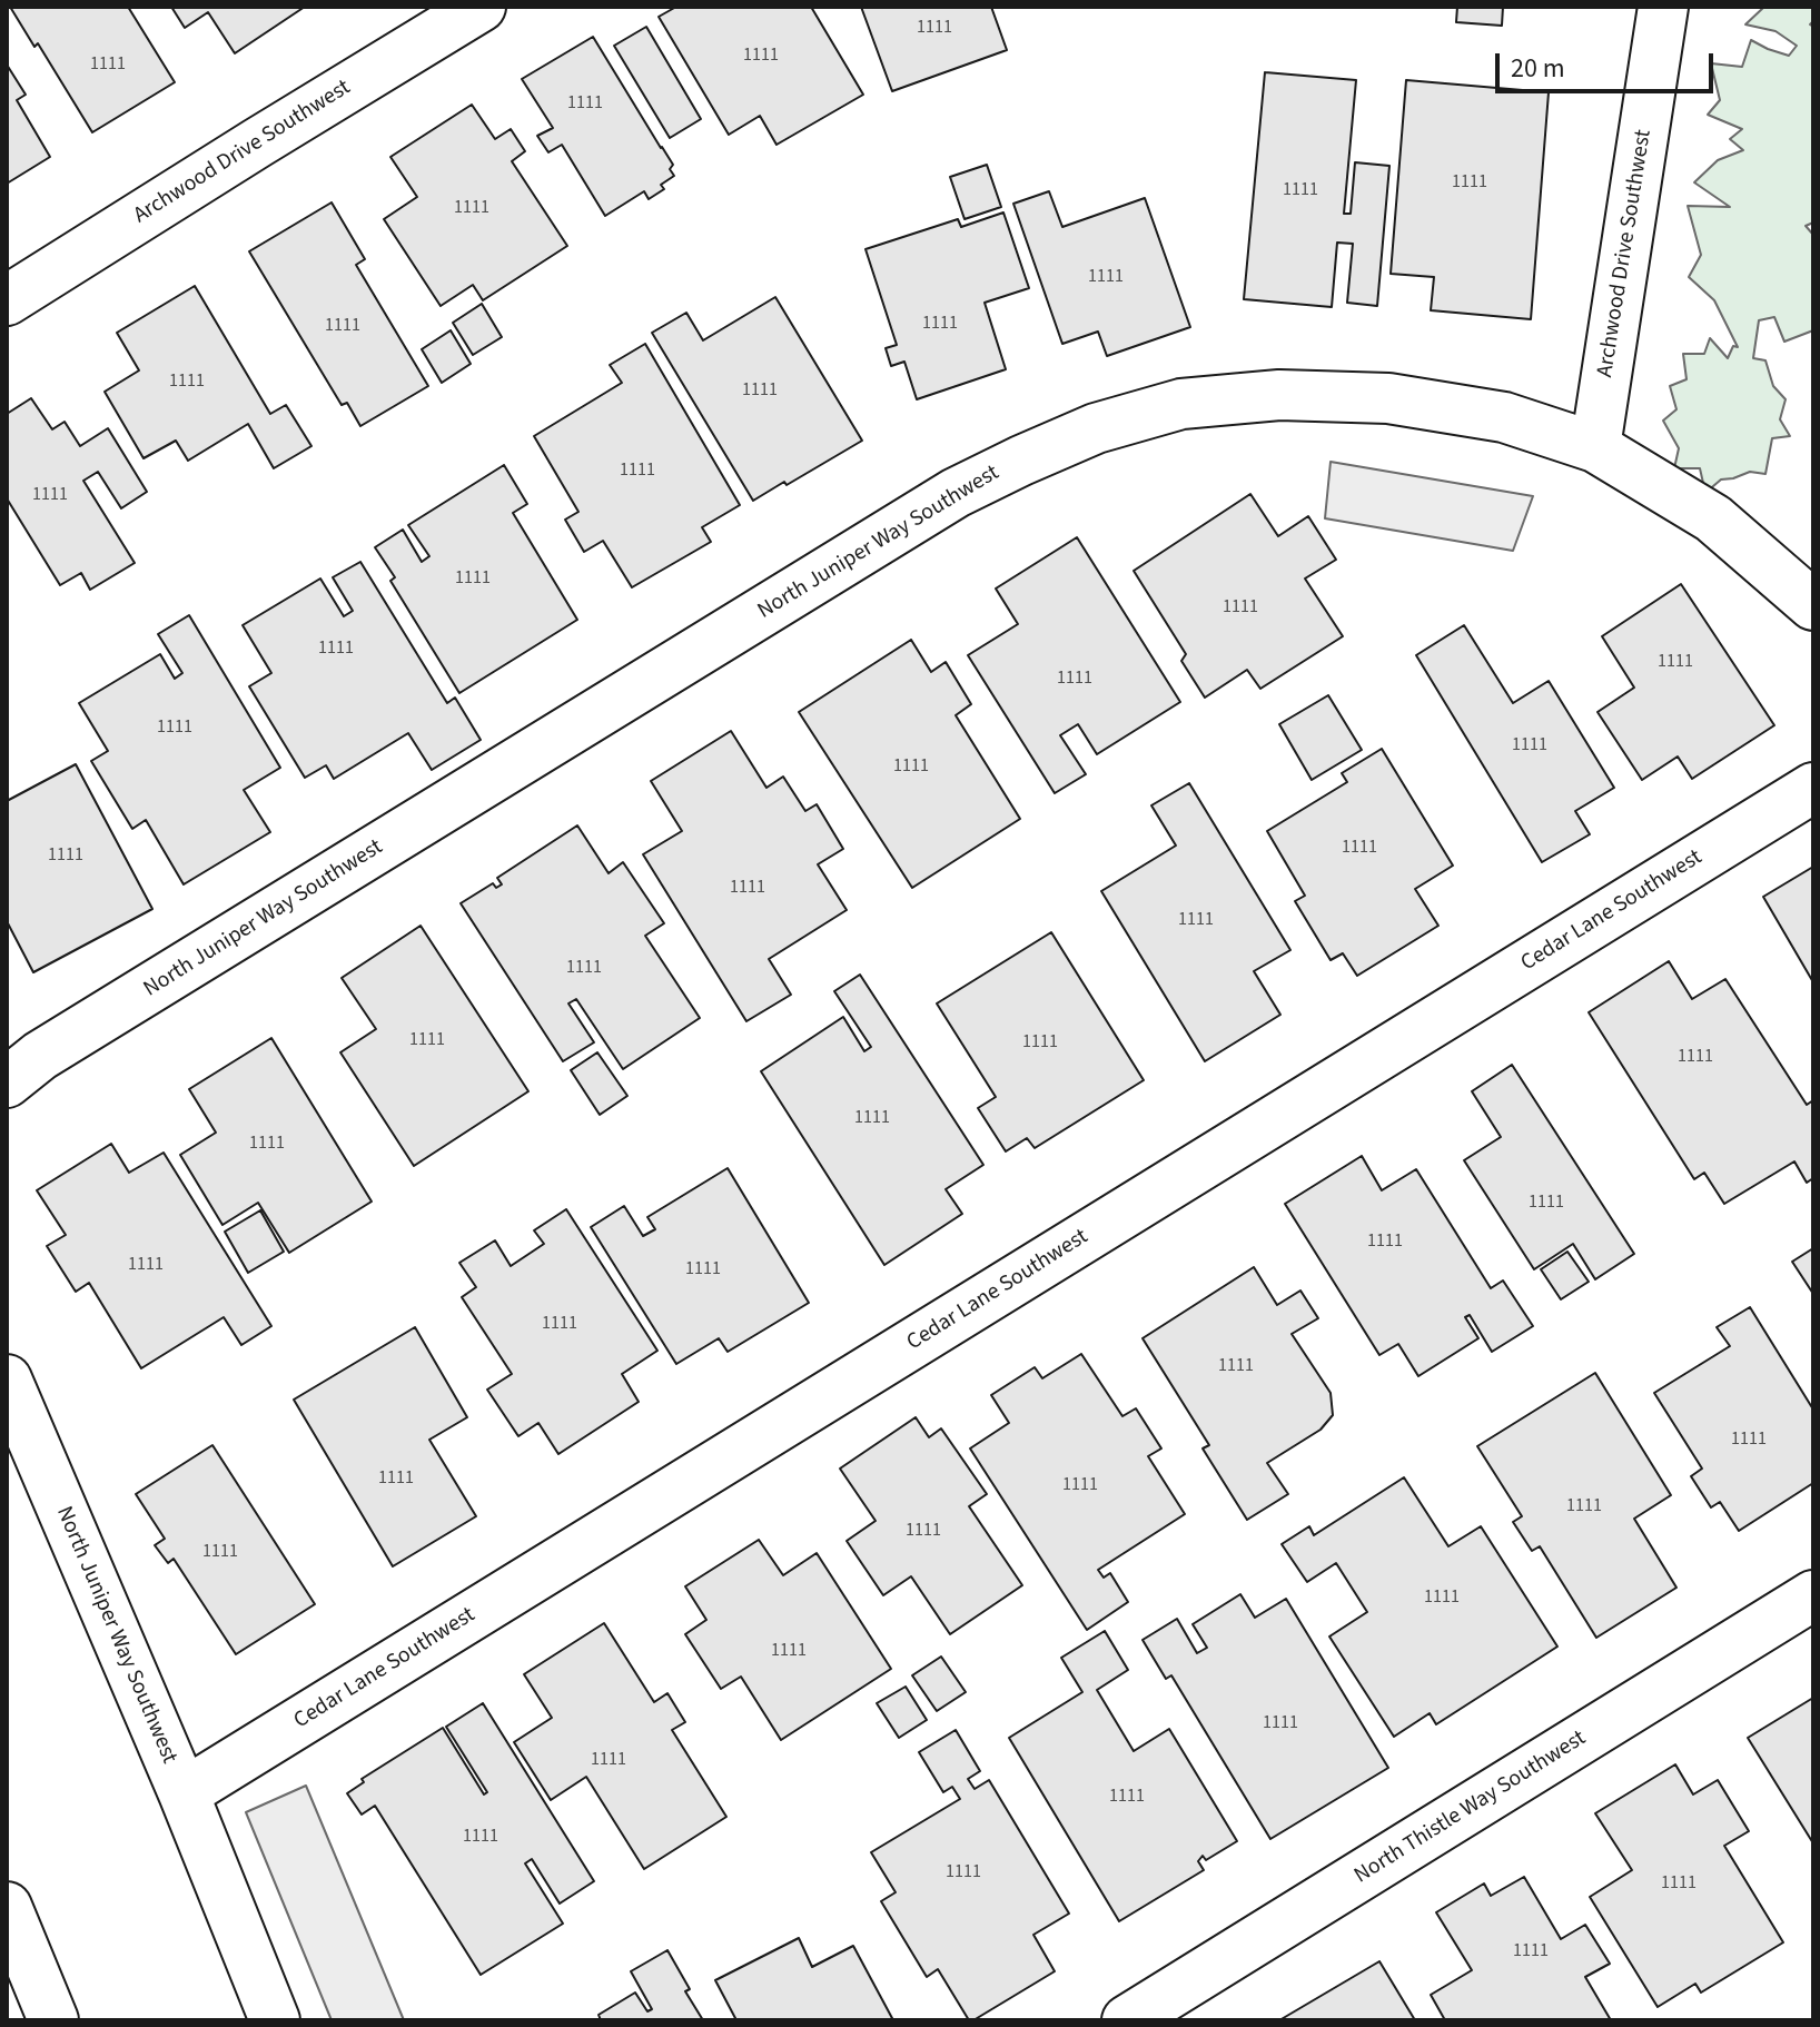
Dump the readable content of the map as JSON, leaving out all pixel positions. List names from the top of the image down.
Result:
{
  "streets": {
    "street": [
      "Archwood Drive Southwest",
      "North Juniper Way Southwest",
      "Cedar Lane Southwest",
      "North Thistle Way Southwest"
    ]
  },
  "crossings": [
    ["Archwood Drive Southwest", "North Juniper Way Southwest"],
    ["North Juniper Way Southwest", "Cedar Lane Southwest"]
  ],
  "house_numbers": [
    "1111",
    "1111",
    "1111",
    "1111",
    "1111",
    "1111",
    "1111",
    "1111",
    "1111",
    "1111",
    "1111",
    "1111",
    "1111",
    "1111",
    "1111",
    "1111",
    "1111",
    "1111",
    "1111",
    "1111",
    "1111",
    "1111",
    "1111",
    "1111",
    "1111",
    "1111",
    "1111",
    "1111",
    "1111",
    "1111",
    "1111",
    "1111",
    "1111",
    "1111",
    "1111",
    "1111",
    "1111",
    "1111",
    "1111",
    "1111",
    "1111",
    "1111",
    "1111",
    "1111",
    "1111",
    "1111",
    "1111",
    "1111",
    "1111",
    "1111",
    "1111",
    "1111",
    "1111"
  ],
  "scale_bar": "20 m"
}
